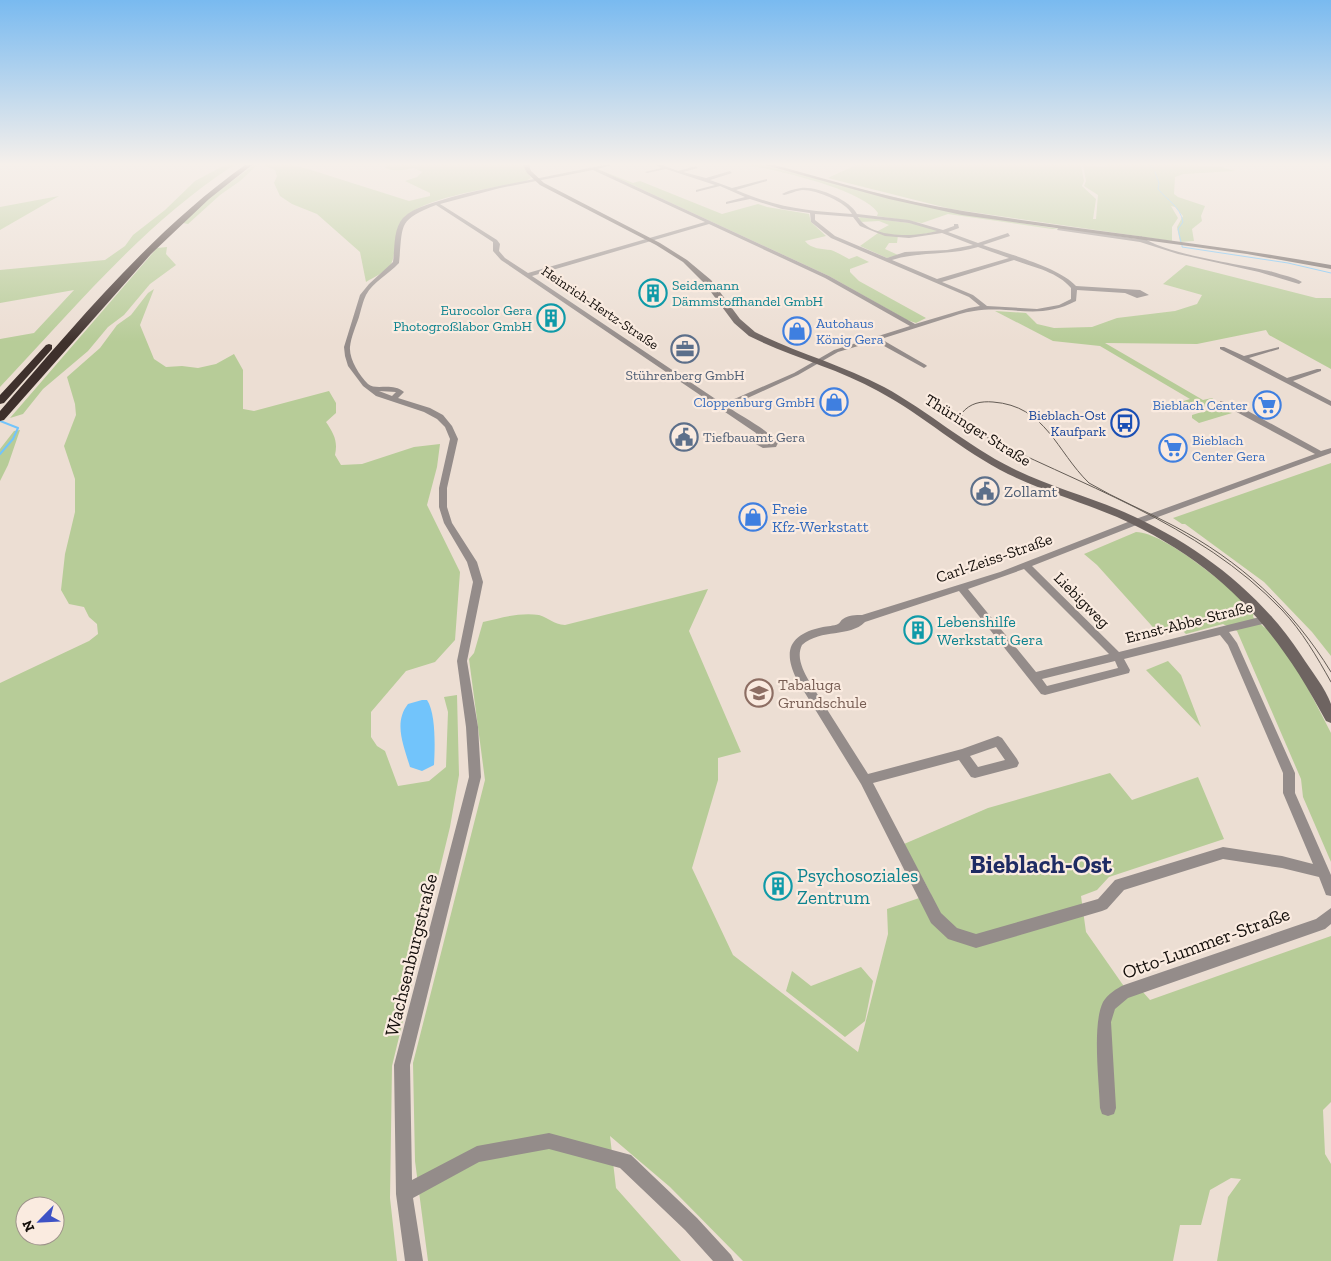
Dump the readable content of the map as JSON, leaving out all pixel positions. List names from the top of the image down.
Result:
{
  "streets": {
    "main road": ["Thüringer Straße"],
    "street": [
      "Heinrich-Hertz-Straße",
      "Carl-Zeiss-Straße",
      "Liebigweg",
      "Ernst-Abbe-Straße",
      "Otto-Lummer-Straße",
      "Wachsenburgstraße"
    ]
  },
  "crossings": [
    ["Thüringer Straße", "Carl-Zeiss-Straße"],
    ["Thüringer Straße", "Ernst-Abbe-Straße"],
    ["Carl-Zeiss-Straße", "Liebigweg"],
    ["Liebigweg", "Ernst-Abbe-Straße"]
  ],
  "districts": ["Bieblach-Ost"],
  "places": {
    "building": [
      "Seidemann Dämmstoffhandel GmbH",
      "Eurocolor Gera Photogroßlabor GmbH",
      "Lebenshilfe Werkstatt Gera",
      "Psychosoziales Zentrum"
    ],
    "shop": ["Autohaus König Gera", "Cloppenburg GmbH", "Freie Kfz-Werkstatt"],
    "office": ["Stührenberg GmbH"],
    "supermarket": ["Bieblach Center", "Bieblach Center Gera"],
    "bus stop": ["Bieblach-Ost Kaufpark"],
    "public building": ["Tiefbauamt Gera", "Zollamt"],
    "school or university": ["Tabaluga Grundschule"]
  },
  "north": "bottom left"
}
